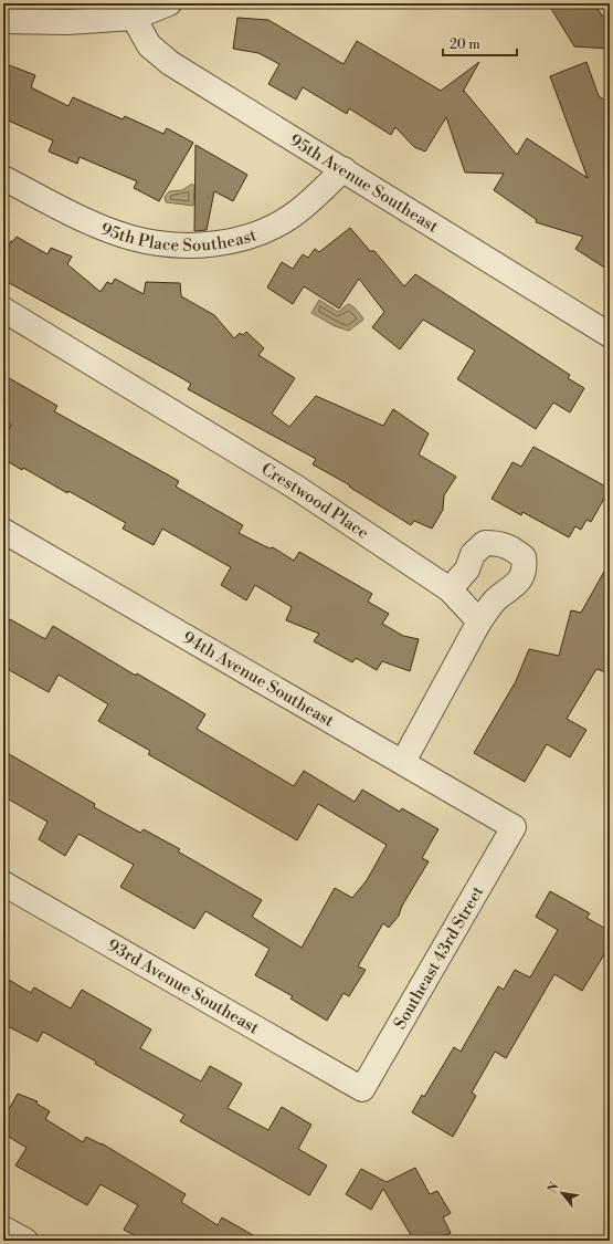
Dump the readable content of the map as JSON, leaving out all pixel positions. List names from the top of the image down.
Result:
{
  "streets": {
    "street": [
      "95th Avenue Southeast",
      "95th Place Southeast",
      "Crestwood Place",
      "94th Avenue Southeast",
      "Southeast 43rd Street",
      "93rd Avenue Southeast"
    ]
  },
  "crossings": [
    ["95th Avenue Southeast", "95th Place Southeast"],
    ["94th Avenue Southeast", "Southeast 43rd Street"],
    ["Southeast 43rd Street", "93rd Avenue Southeast"]
  ],
  "scale_bar": "20 m",
  "north": "top left"
}
